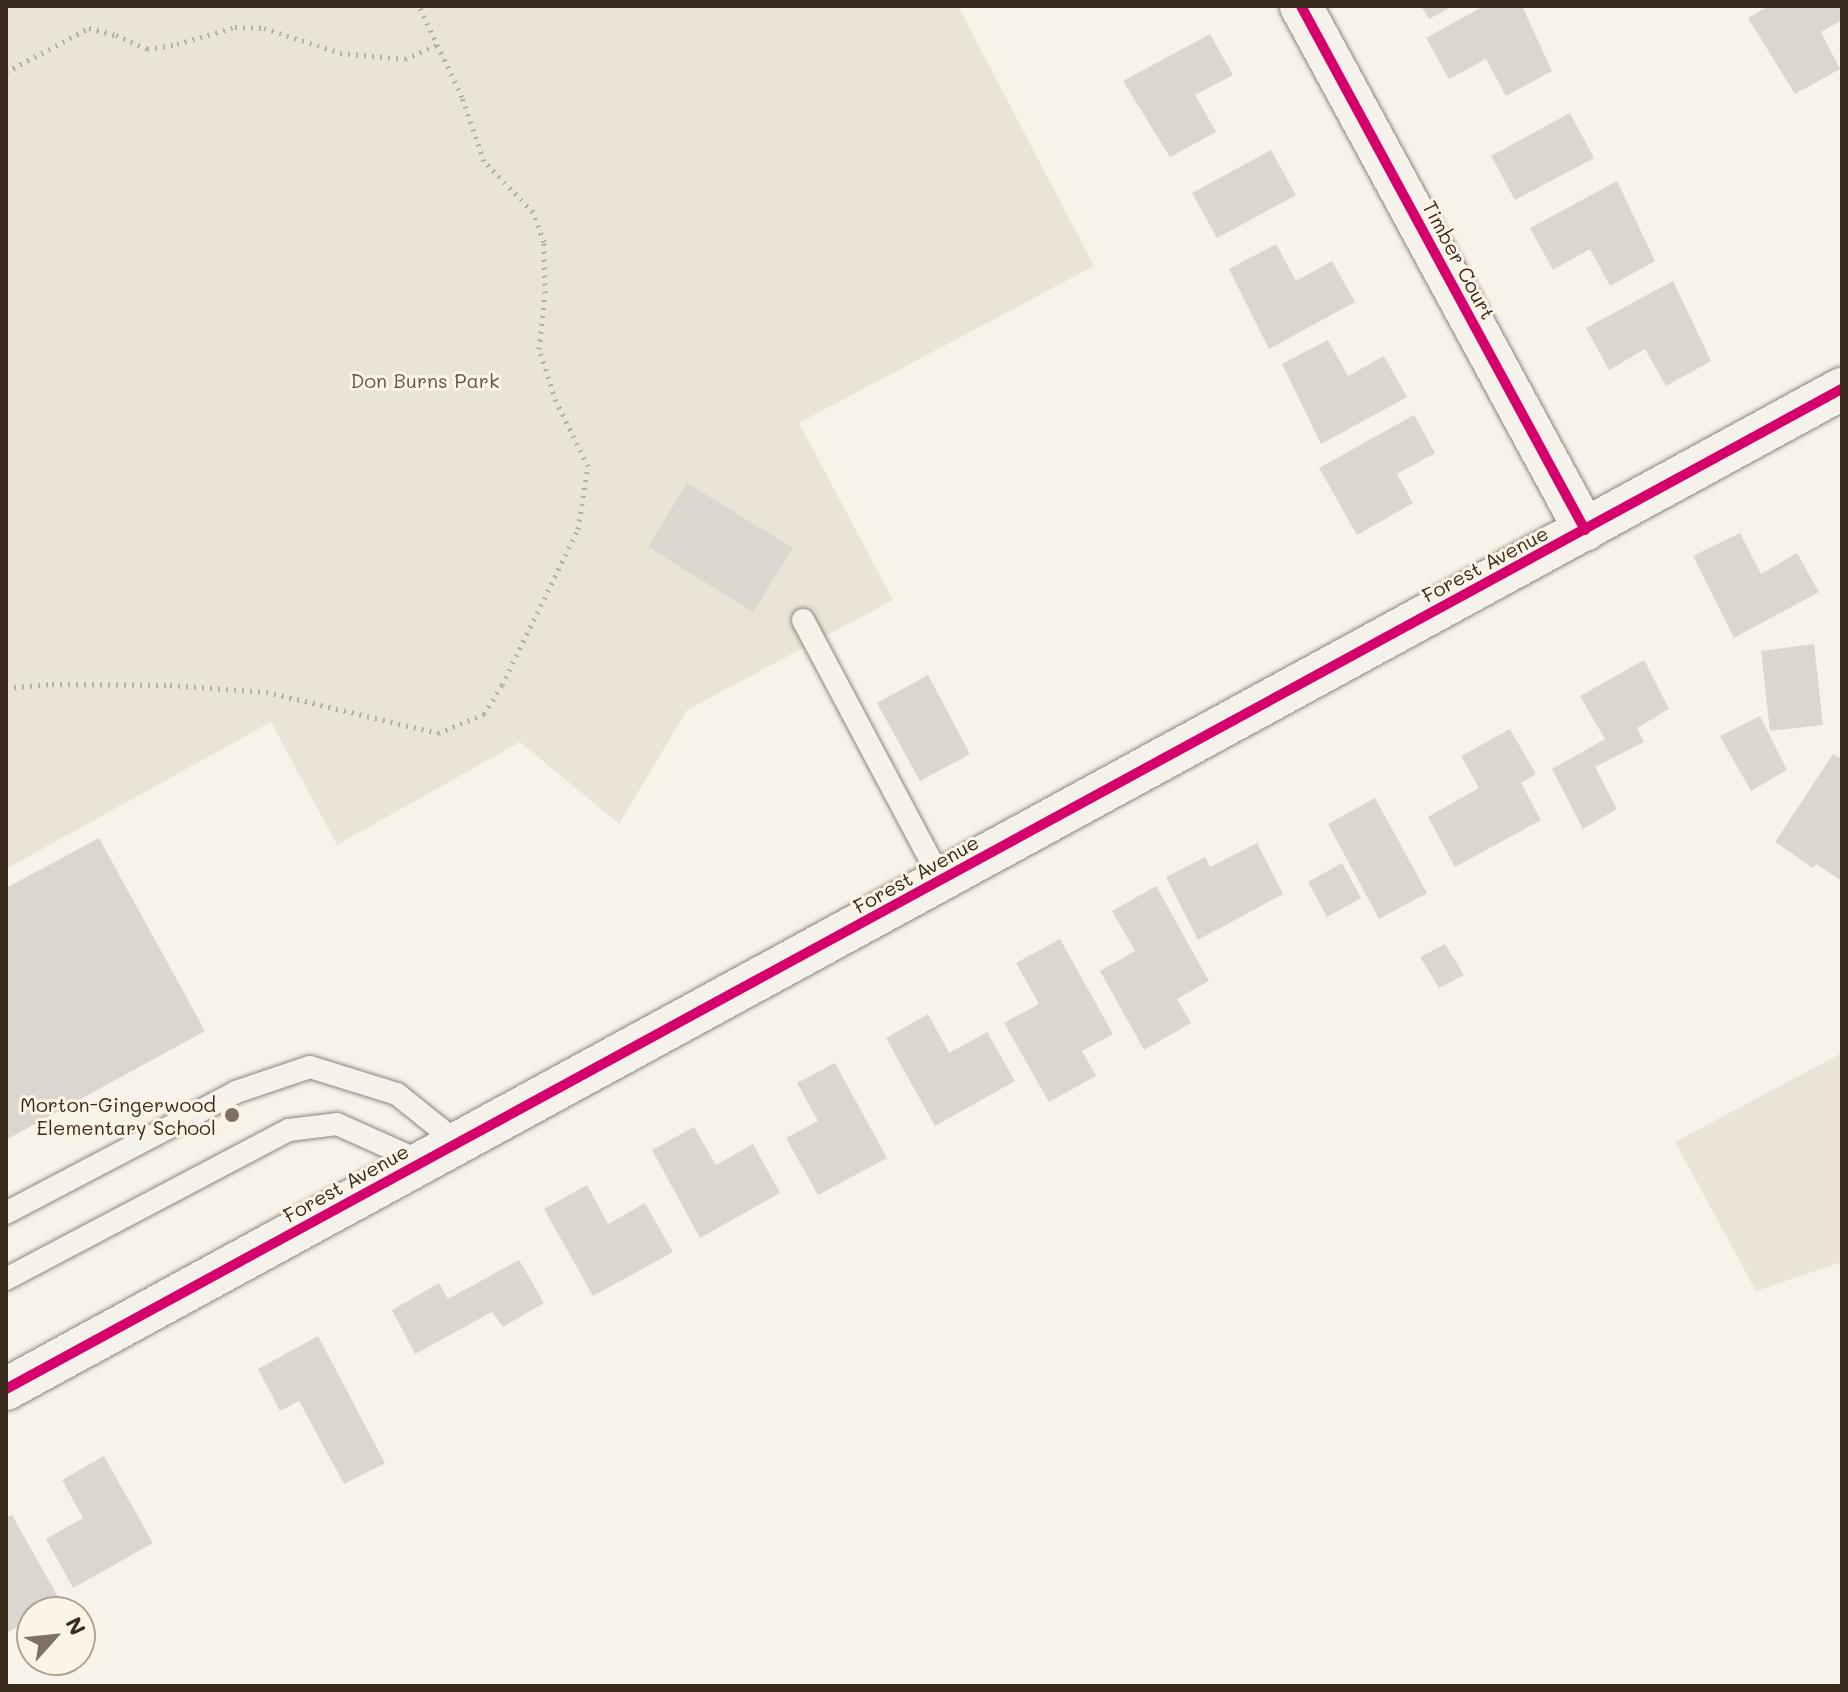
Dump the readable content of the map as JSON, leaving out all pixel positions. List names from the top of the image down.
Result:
{
  "streets": {
    "street": ["Timber Court", "Forest Avenue"]
  },
  "crossings": [
    ["Timber Court", "Forest Avenue"]
  ],
  "parks": ["Don Burns Park"],
  "places": ["Morton-Gingerwood Elementary School"],
  "north": "top right"
}
